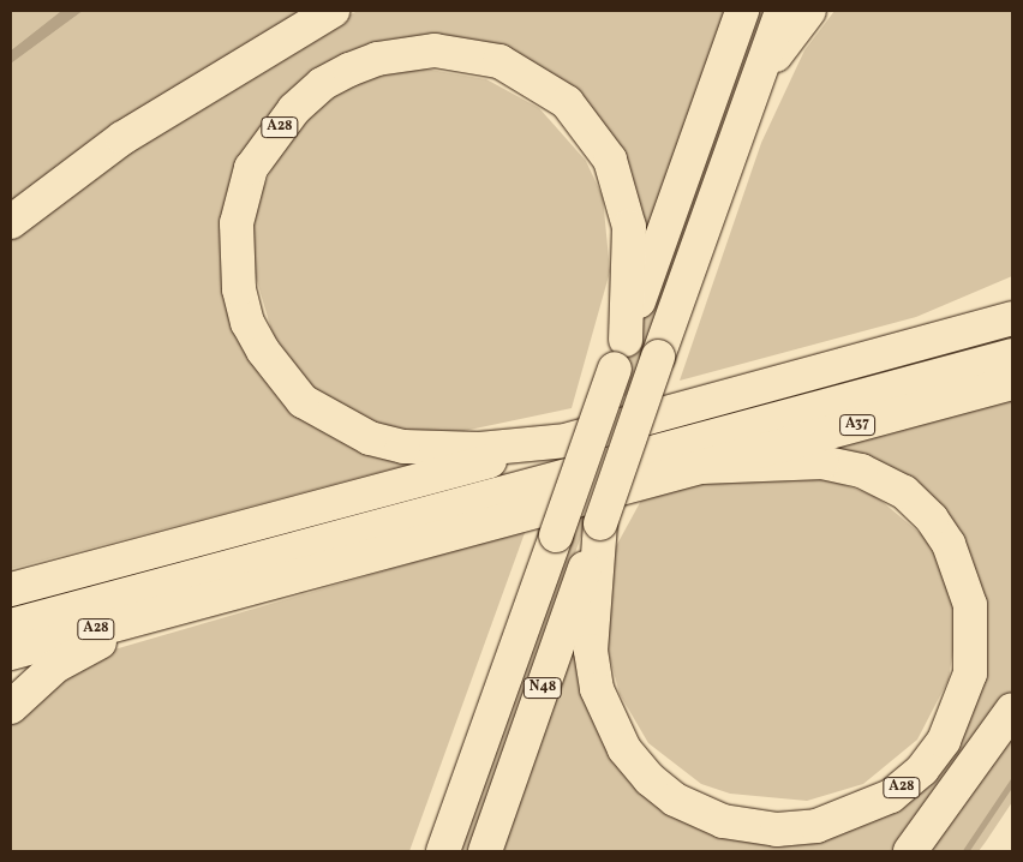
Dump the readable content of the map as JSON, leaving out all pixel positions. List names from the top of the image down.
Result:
{
  "streets": {
    "highway": ["A28", "A37", "N48"]
  },
  "crossings": [
    ["A28", "A37"],
    ["A28", "N48"]
  ]
}
